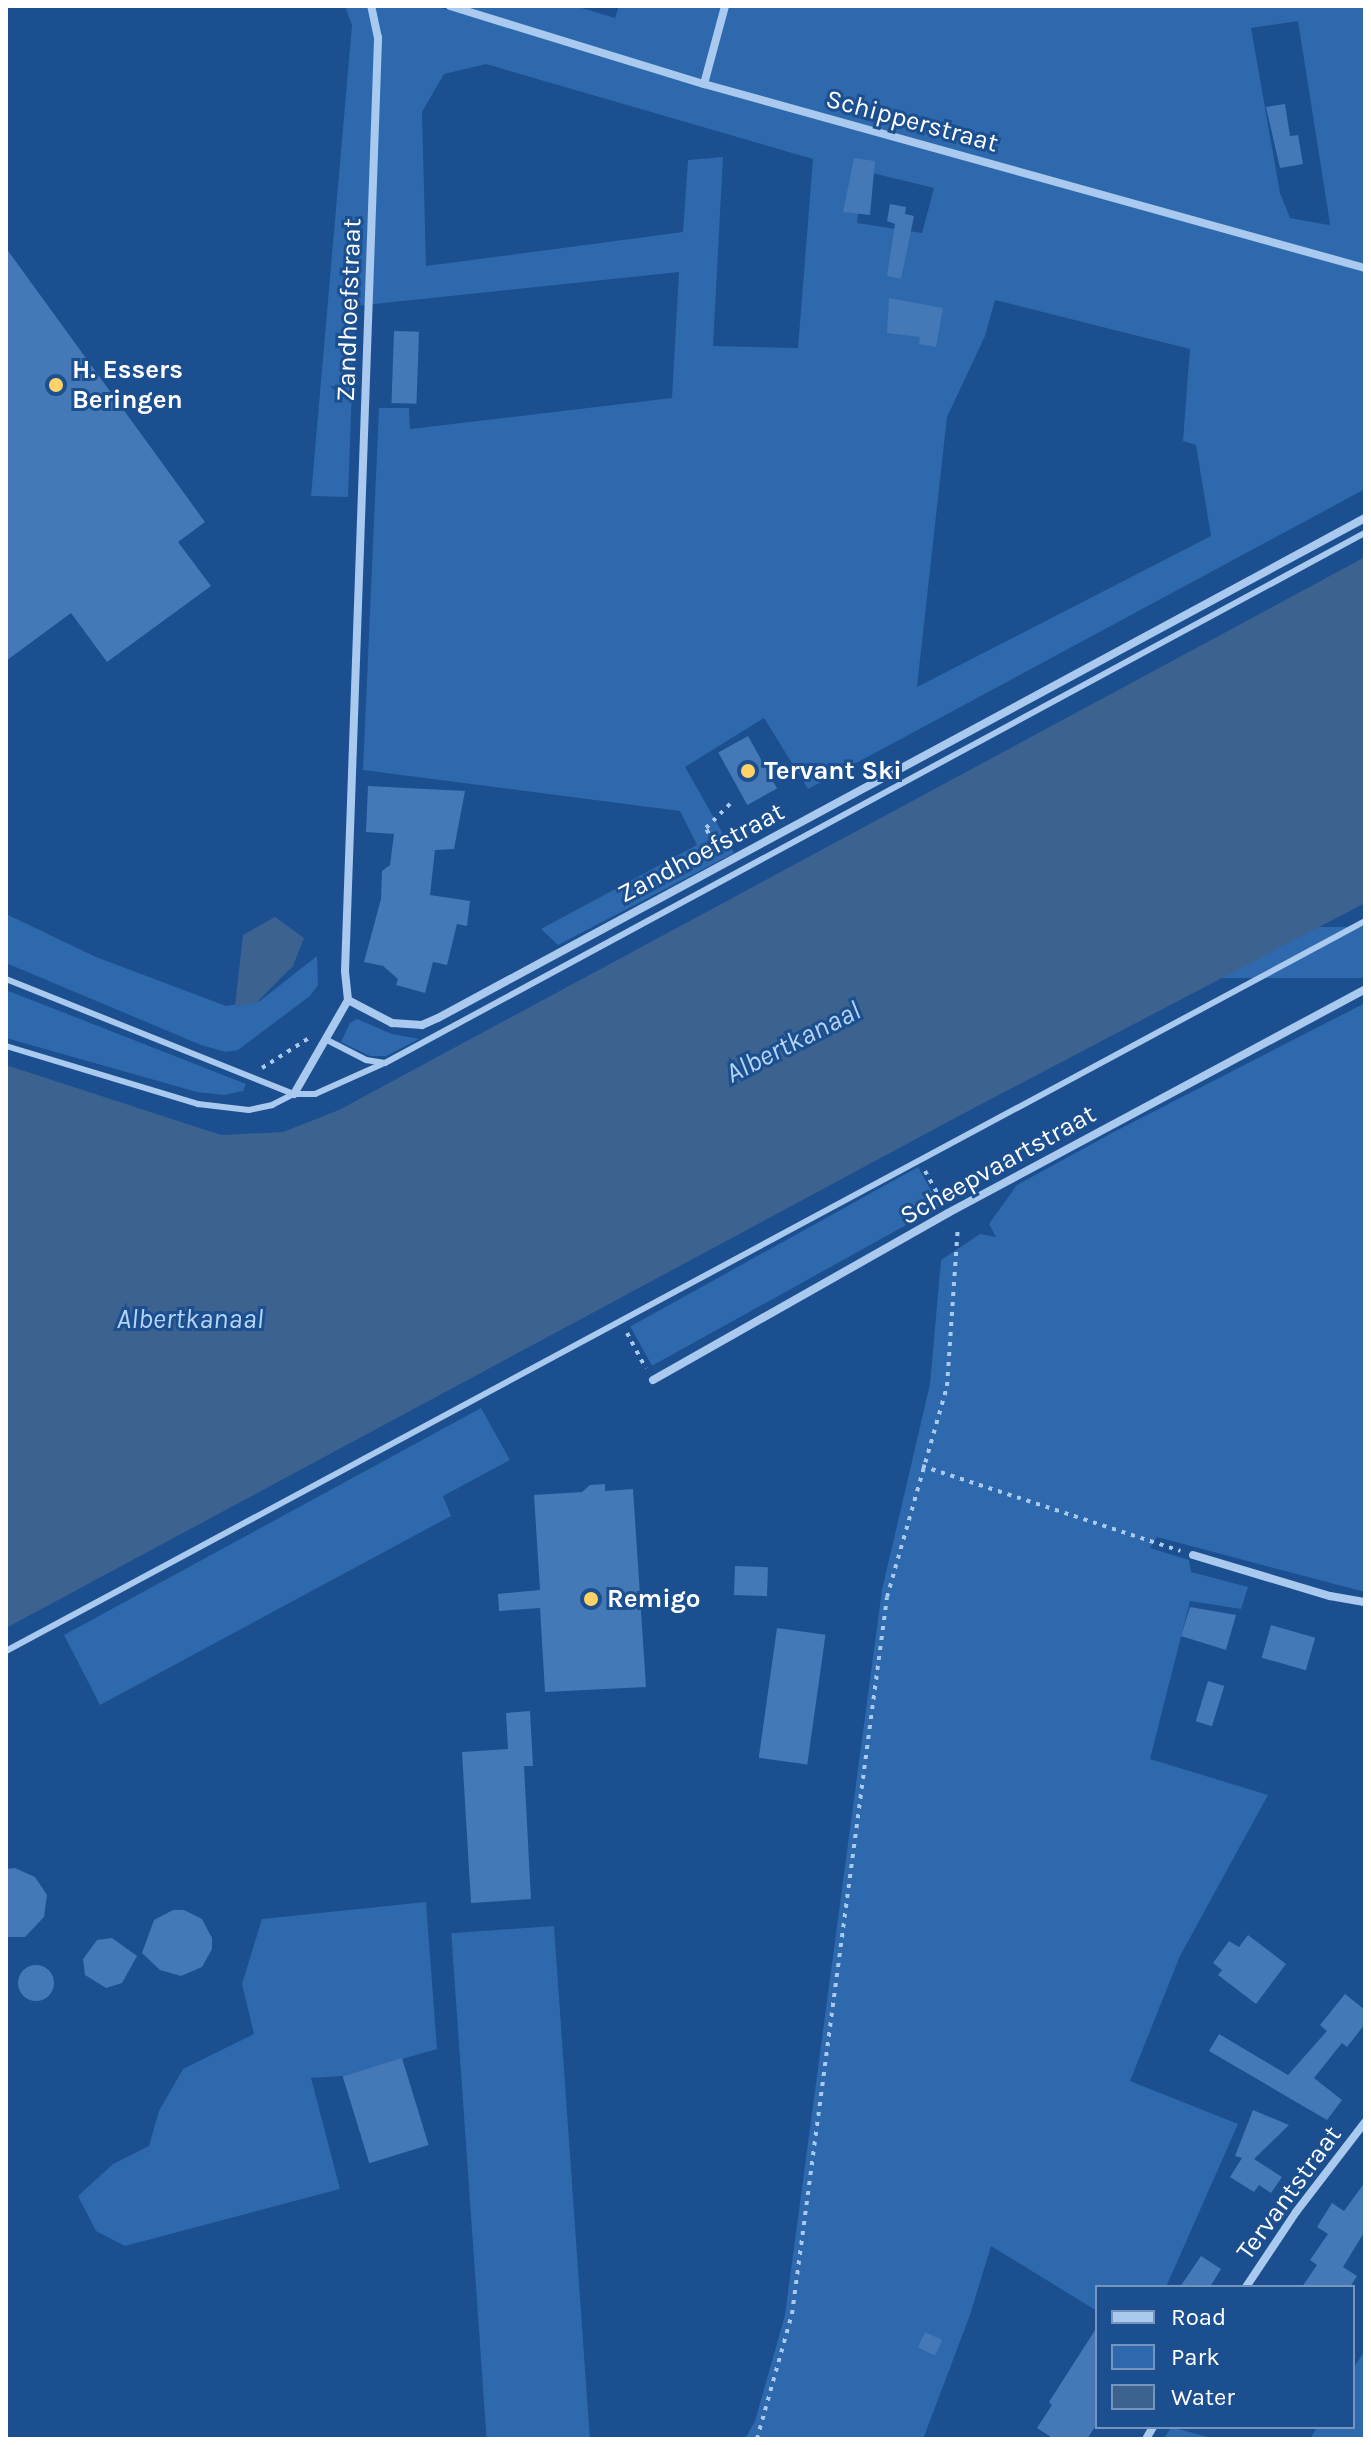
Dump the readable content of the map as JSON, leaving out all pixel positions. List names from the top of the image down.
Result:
{
  "streets": {
    "street": [
      "Schipperstraat",
      "Zandhoefstraat",
      "Scheepvaartstraat",
      "Tervantstraat"
    ]
  },
  "water": ["Albertkanaal"],
  "places": ["H. Essers Beringen", "Tervant Ski", "Remigo"],
  "legend": ["Road", "Park", "Water"]
}
